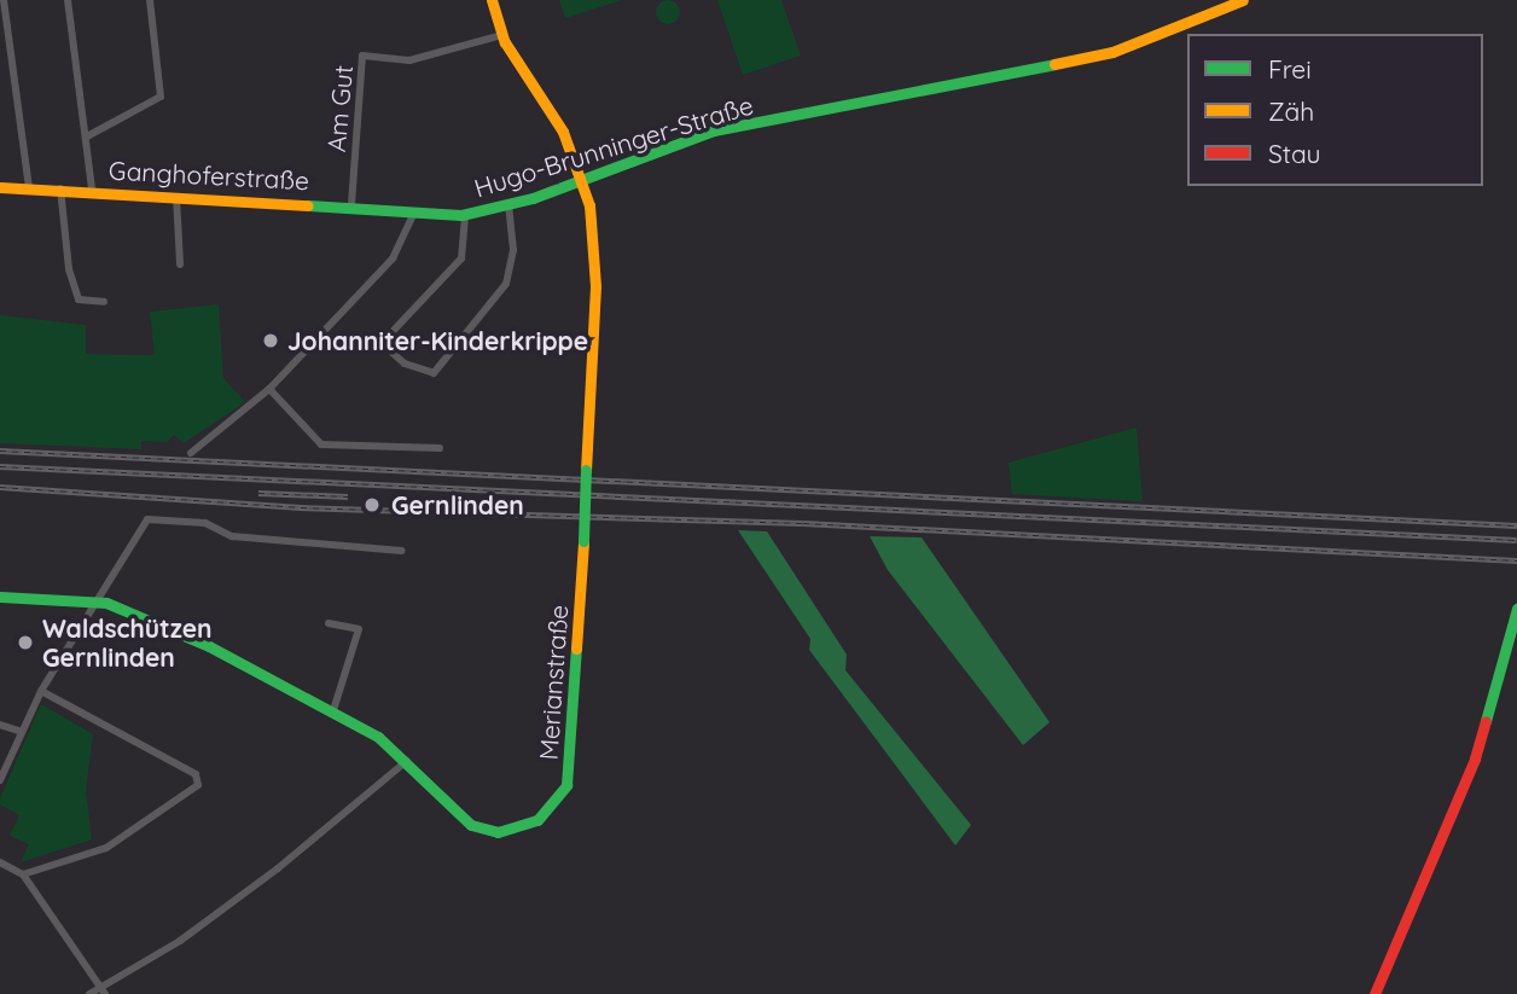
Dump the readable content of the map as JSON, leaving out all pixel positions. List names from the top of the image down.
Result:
{
  "streets": {
    "main road": ["Hugo-Brunninger-Straße", "Ganghoferstraße", "Merianstraße"],
    "street": ["Am Gut"]
  },
  "crossings": [
    ["Am Gut", "Ganghoferstraße"],
    ["Am Gut", "Merianstraße"],
    ["Hugo-Brunninger-Straße", "Ganghoferstraße"],
    ["Hugo-Brunninger-Straße", "Merianstraße"]
  ],
  "places": ["Johanniter-Kinderkrippe", "Gernlinden", "Waldschützen Gernlinden"],
  "legend": ["Frei", "Zäh", "Stau"]
}
